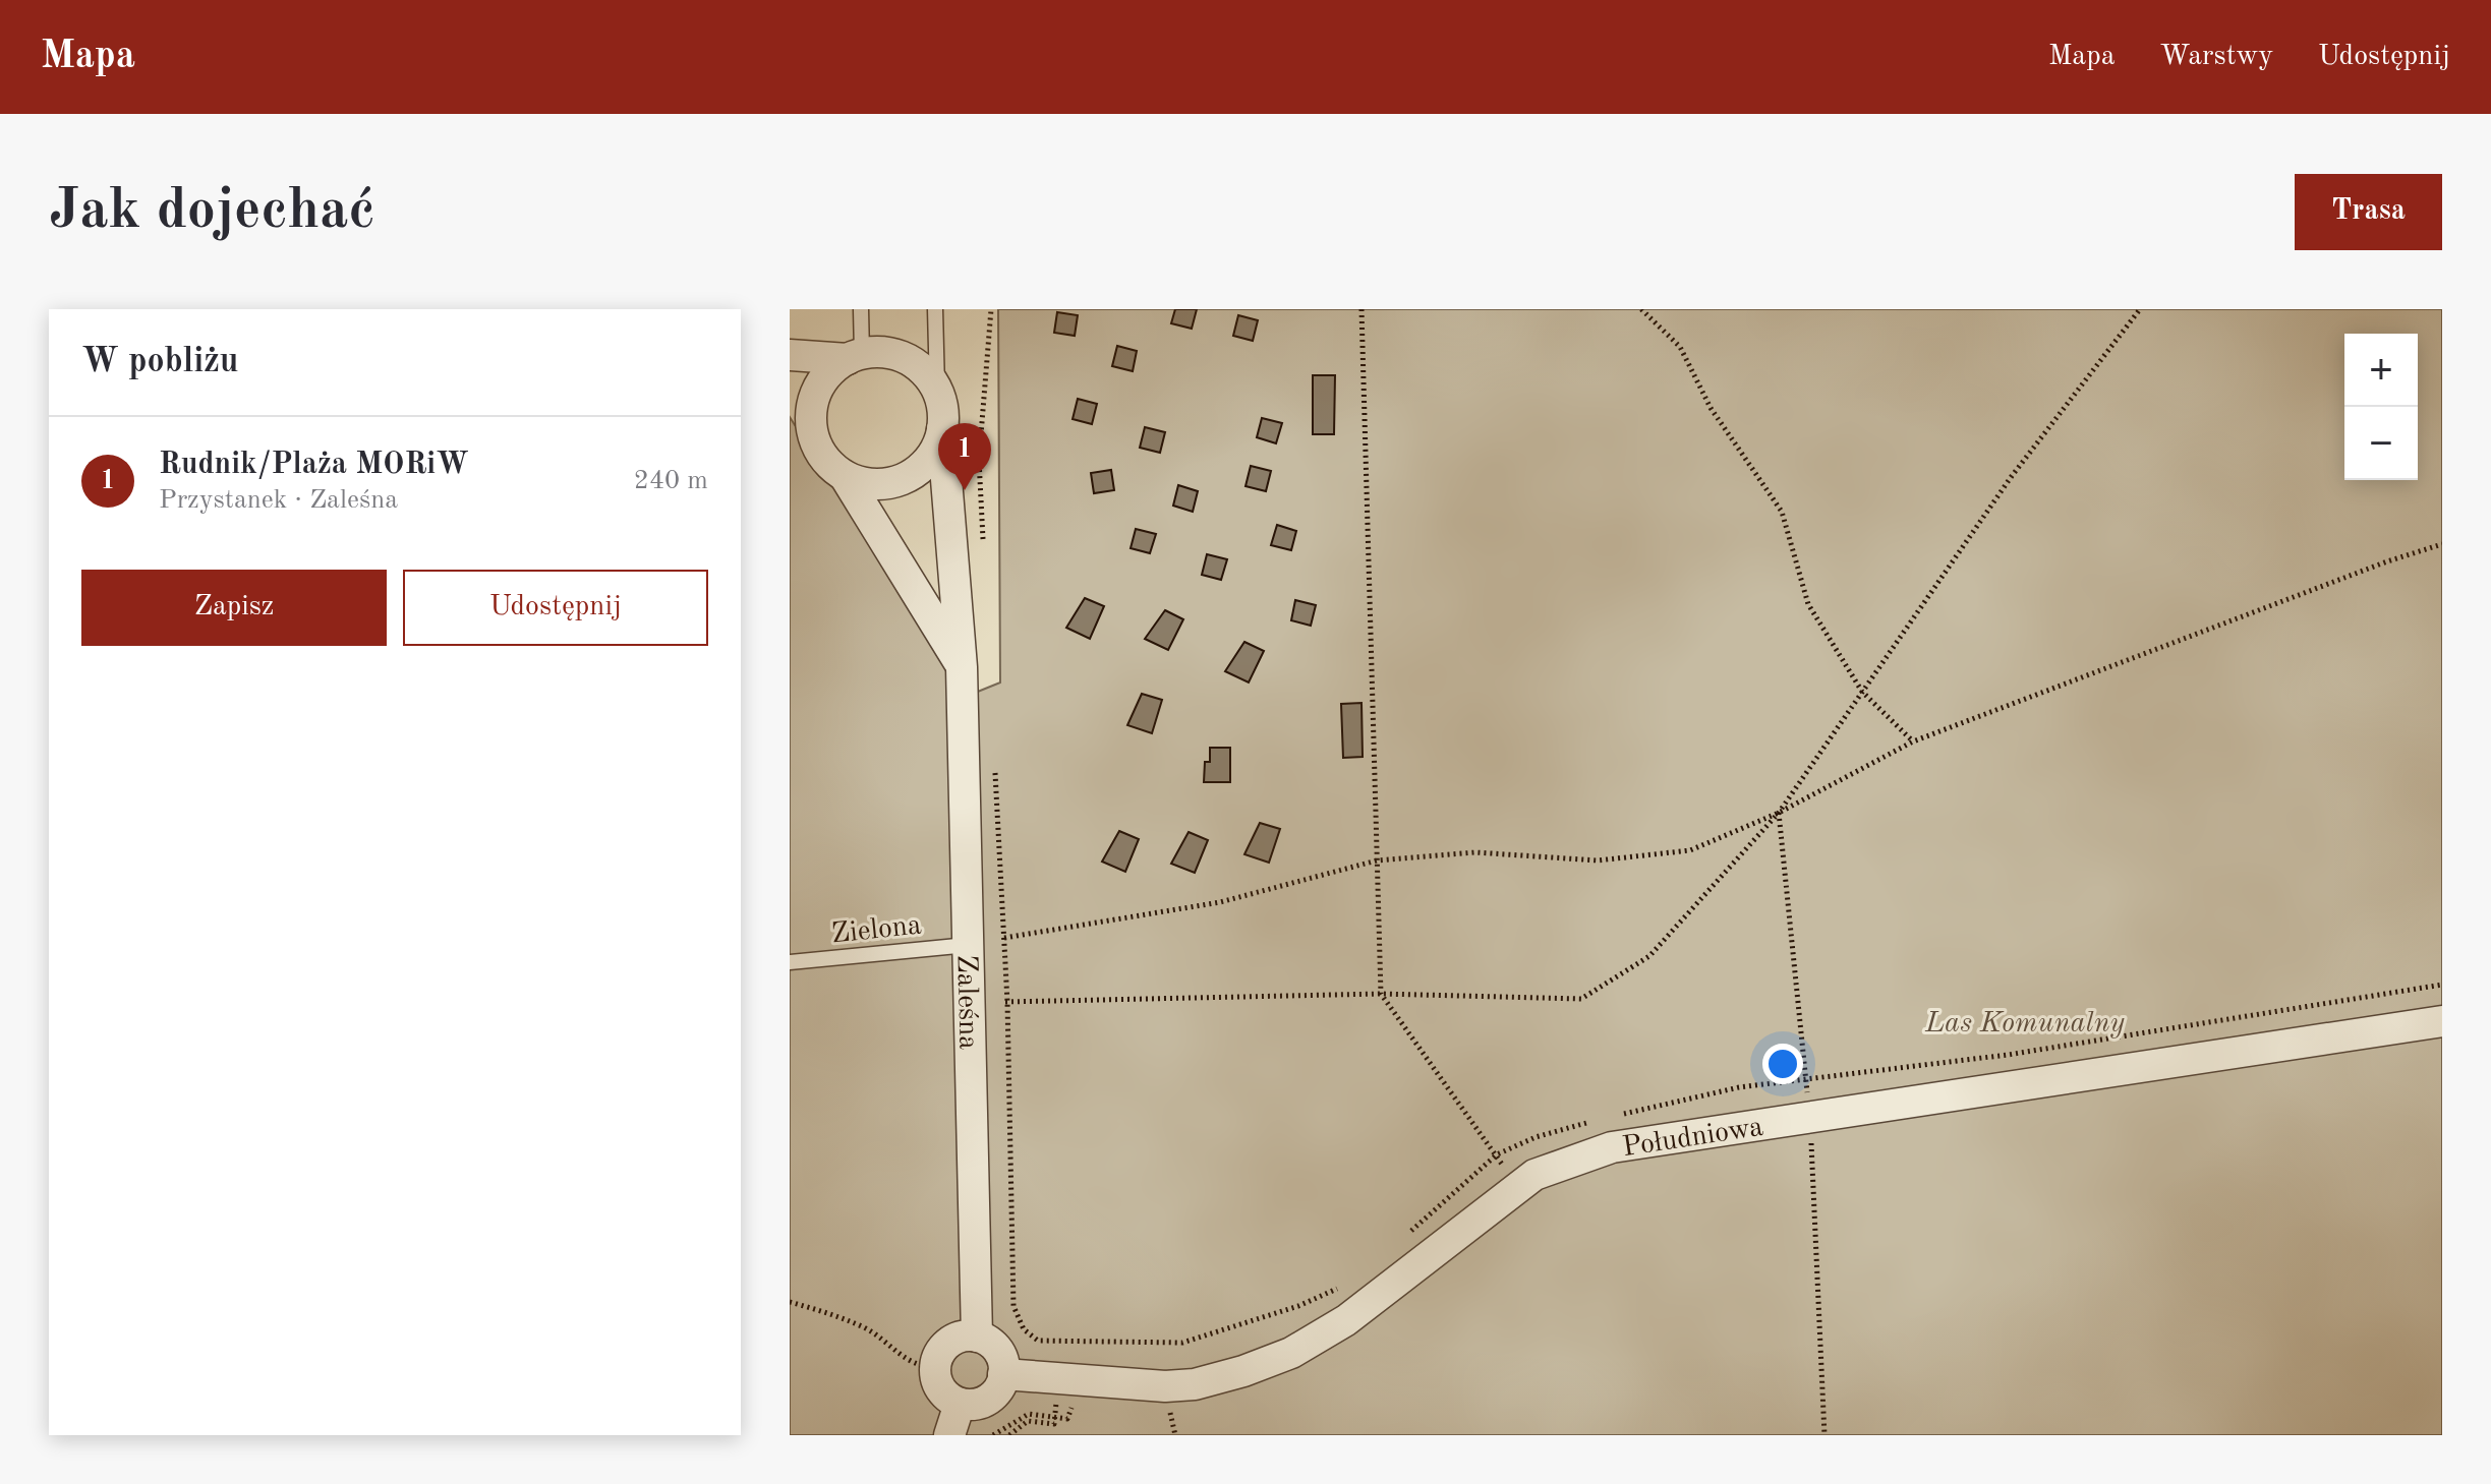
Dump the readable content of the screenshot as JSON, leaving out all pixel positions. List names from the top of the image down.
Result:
{
  "streets": {
    "street": ["Zaleśna", "Południowa"],
    "lane": ["Zielona"]
  },
  "crossings": [
    ["Zielona", "Zaleśna"],
    ["Zaleśna", "Południowa"]
  ],
  "parks": ["Las Komunalny"],
  "page": {
    "header": "Mapa",
    "nav": ["Mapa", "Warstwy", "Udostępnij"],
    "buttons": [
      "Trasa",
      ["Zapisz", "Udostępnij"]
    ],
    "title": "Jak dojechać",
    "heading": "W pobliżu",
    "map_buttons": ["+", "−"],
    "list": [
      {
        "mark": "1",
        "name": "Rudnik/Plaża MORiW",
        "note": "Przystanek · Zaleśna",
        "value": "240 m"
      }
    ],
    "pins": "1"
  }
}
